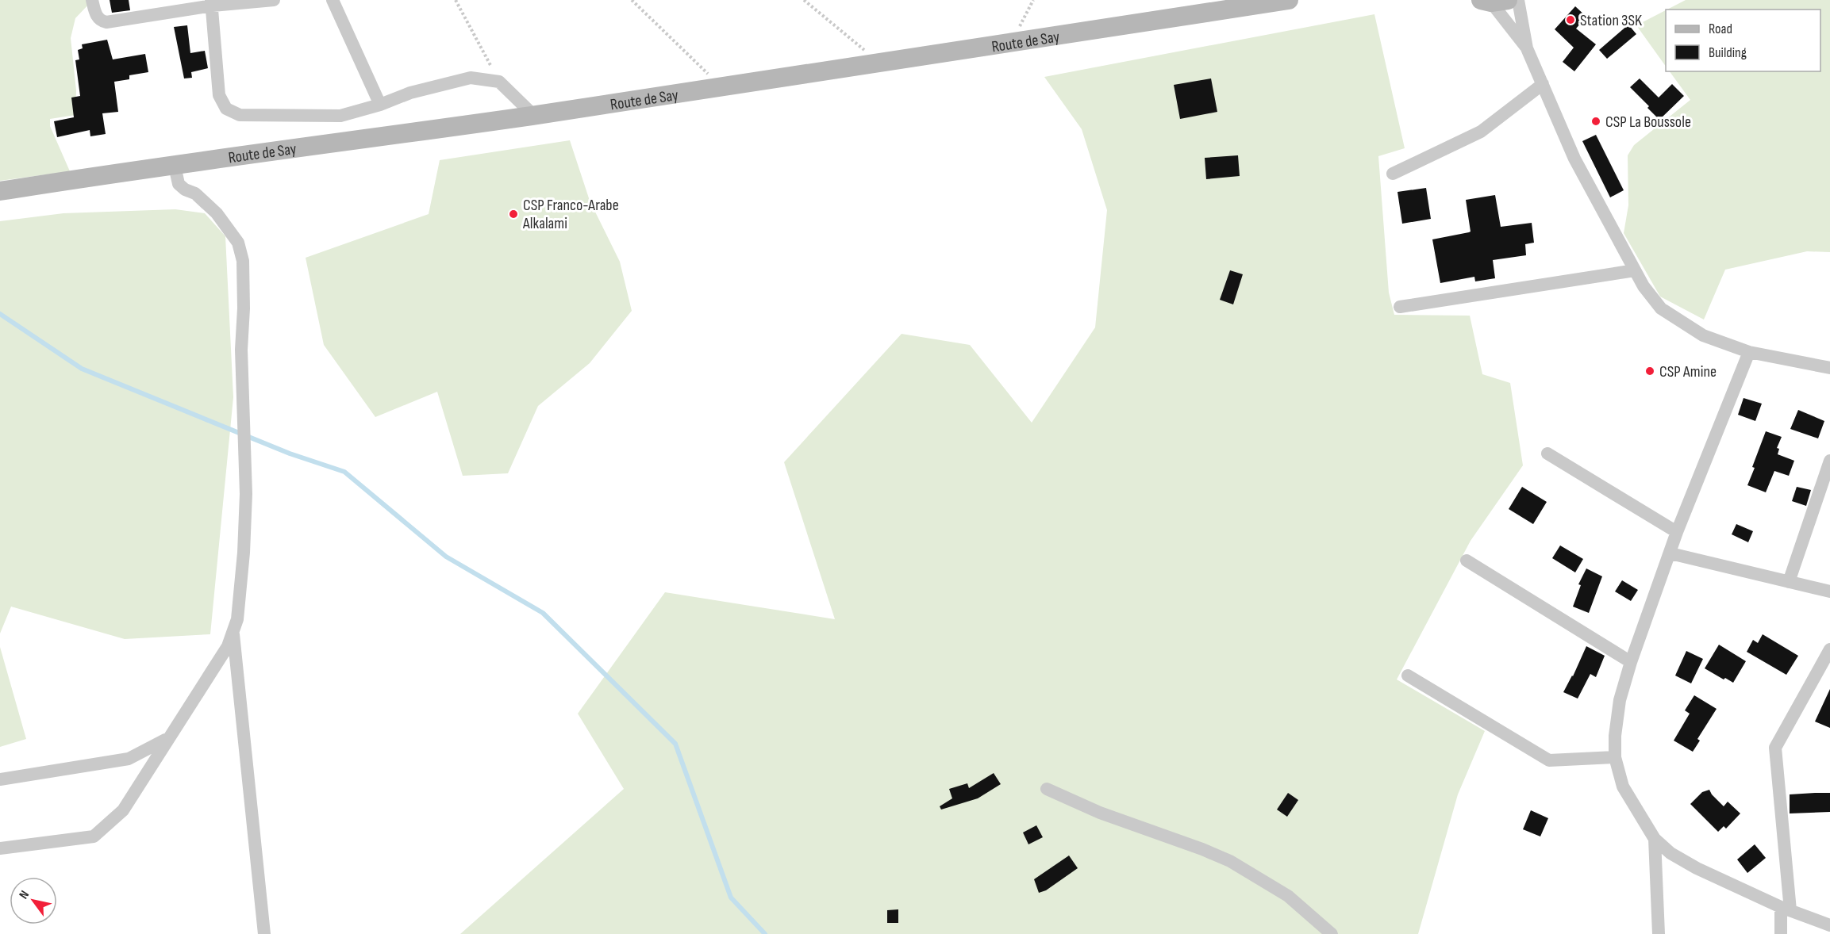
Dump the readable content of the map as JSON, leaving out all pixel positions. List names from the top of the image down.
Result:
{
  "streets": {
    "main road": ["Route de Say"]
  },
  "places": [
    "Station 3SK",
    "CSP La Boussole",
    "CSP Franco-Arabe Alkalami",
    "CSP Amine"
  ],
  "legend": ["Road", "Building"],
  "north": "top left"
}
